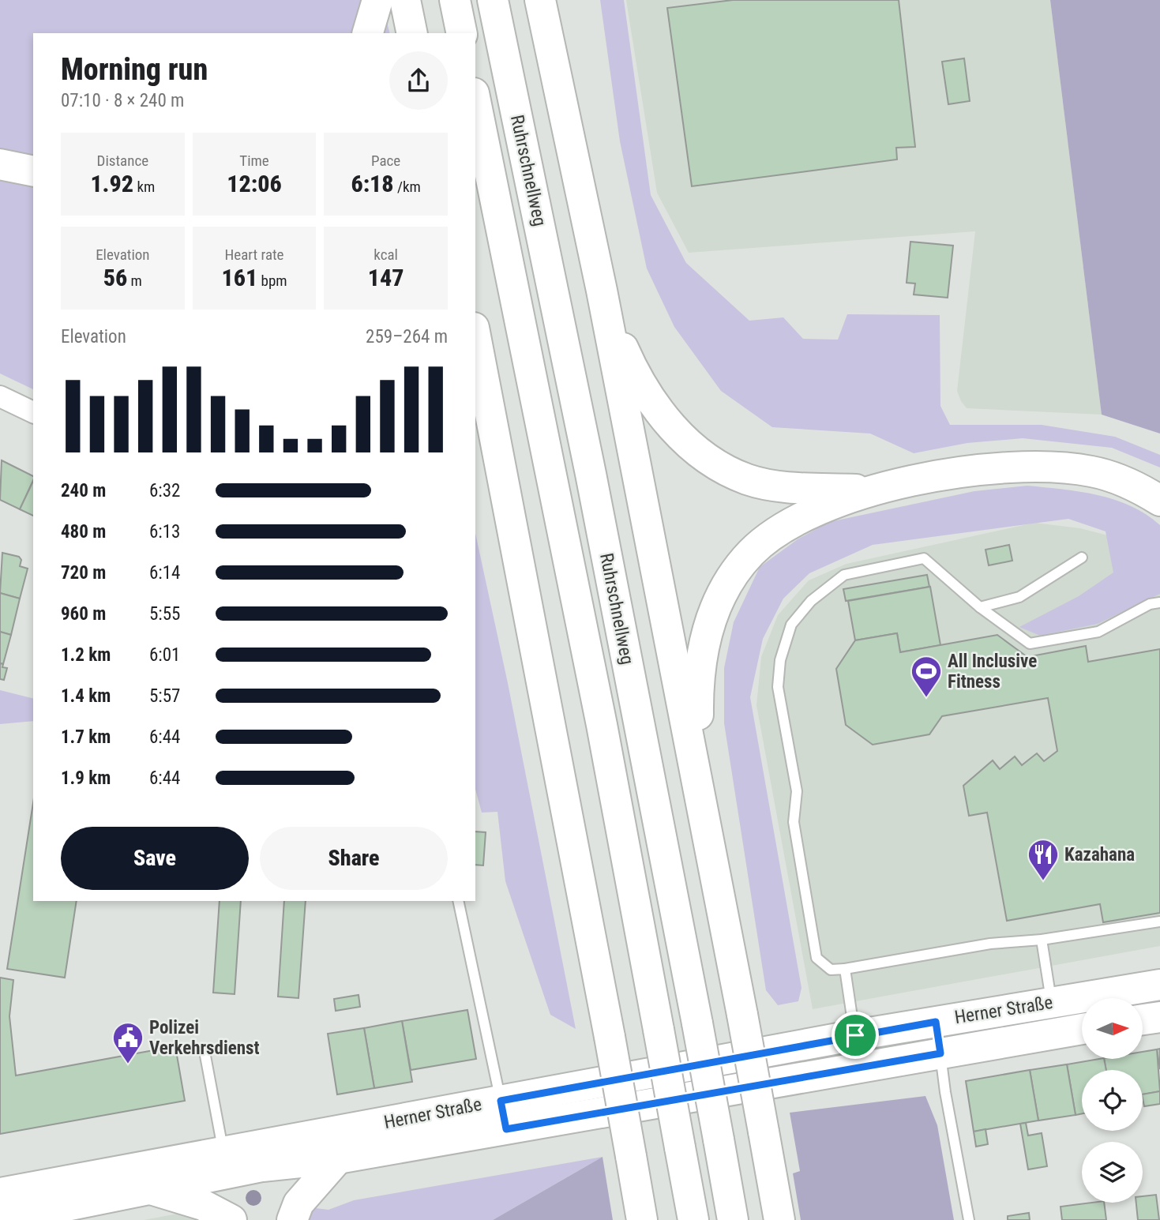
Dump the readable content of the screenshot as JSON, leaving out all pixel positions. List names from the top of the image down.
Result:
{
  "streets": {
    "main road": ["Ruhrschnellweg", "Herner Straße"]
  },
  "places": {
    "sports": ["All Inclusive Fitness"],
    "restaurant": ["Kazahana"],
    "public building": ["Polizei Verkehrsdienst"]
  },
  "north": "right",
  "page": {
    "heading": ["Morning run", "07:10 · 8 × 240 m"],
    "stats": [
      ["Distance", "1.92 km"],
      ["Time", "12:06"],
      ["Pace", "6:18 /km"],
      ["Elevation", "56 m"],
      ["Heart rate", "161 bpm"],
      ["kcal", "147"]
    ],
    "chart": ["Elevation", "259–264 m"],
    "list": [
      {
        "name": "240 m",
        "note": "6:32"
      },
      {
        "name": "480 m",
        "note": "6:13"
      },
      {
        "name": "720 m",
        "note": "6:14"
      },
      {
        "name": "960 m",
        "note": "5:55"
      },
      {
        "name": "1.2 km",
        "note": "6:01"
      },
      {
        "name": "1.4 km",
        "note": "5:57"
      },
      {
        "name": "1.7 km",
        "note": "6:44"
      },
      {
        "name": "1.9 km",
        "note": "6:44"
      }
    ],
    "buttons": ["Save", "Share"]
  }
}
